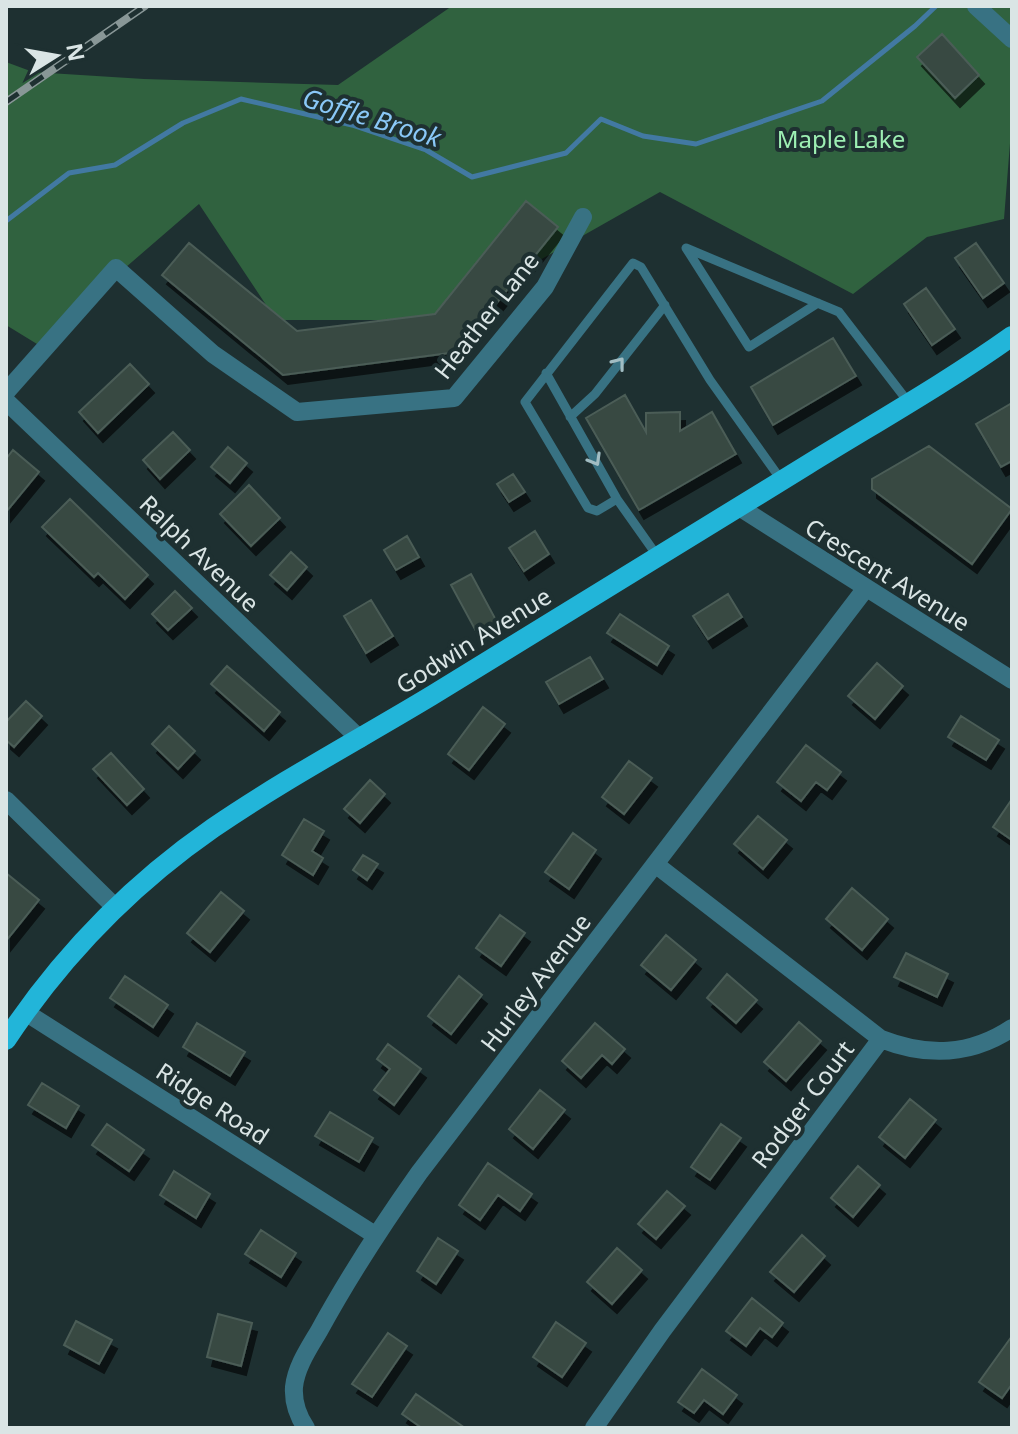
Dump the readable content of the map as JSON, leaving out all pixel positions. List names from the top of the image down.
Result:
{
  "streets": {
    "main road": ["Godwin Avenue"],
    "street": [
      "Heather Lane",
      "Ralph Avenue",
      "Crescent Avenue",
      "Hurley Avenue",
      "Ridge Road",
      "Rodger Court"
    ]
  },
  "crossings": [
    ["Ralph Avenue", "Godwin Avenue"],
    ["Crescent Avenue", "Godwin Avenue"],
    ["Crescent Avenue", "Hurley Avenue"],
    ["Godwin Avenue", "Ridge Road"],
    ["Hurley Avenue", "Ridge Road"],
    ["Hurley Avenue", "Rodger Court"]
  ],
  "water": ["Goffle Brook"],
  "parks": ["Maple Lake"],
  "north": "right"
}
